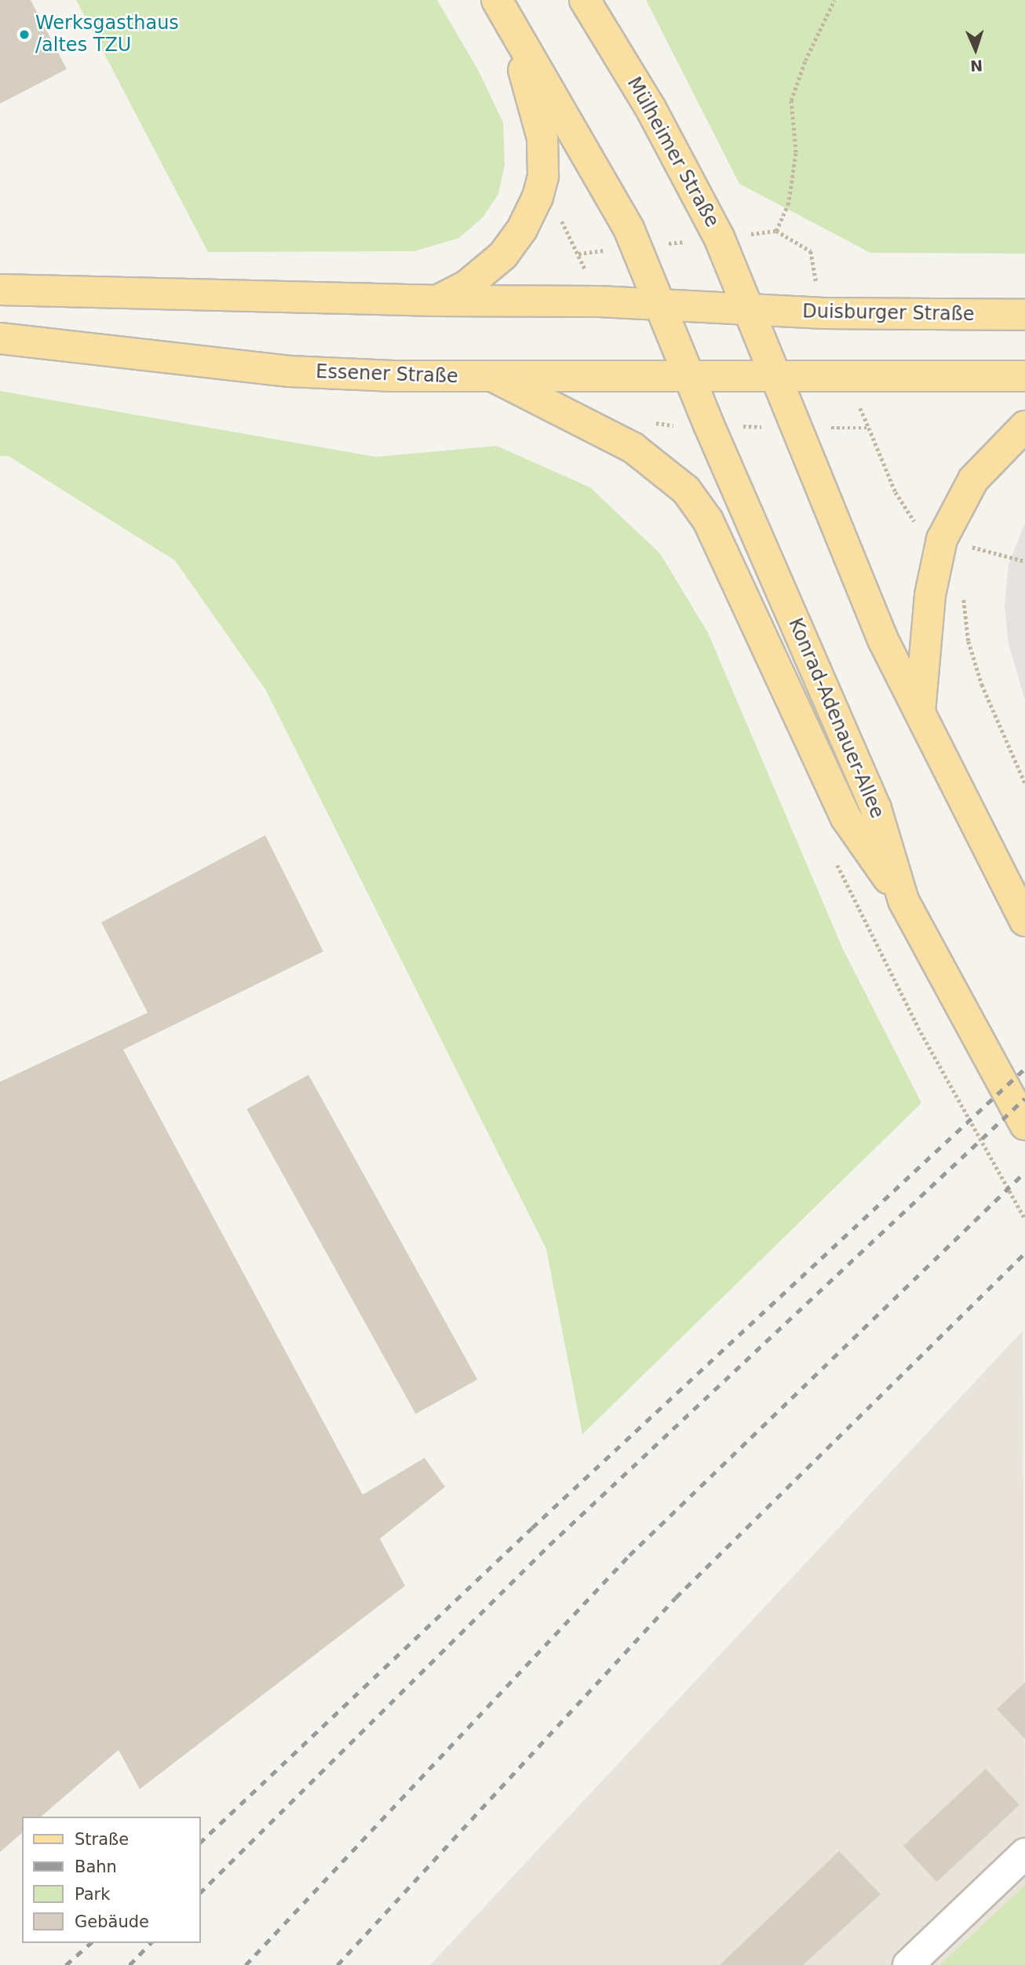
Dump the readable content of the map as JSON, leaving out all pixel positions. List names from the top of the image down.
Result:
{
  "streets": {
    "main road": [
      "Mülheimer Straße",
      "Duisburger Straße",
      "Essener Straße",
      "Konrad-Adenauer-Allee"
    ]
  },
  "crossings": [
    ["Mülheimer Straße", "Duisburger Straße"],
    ["Essener Straße", "Konrad-Adenauer-Allee"]
  ],
  "places": ["Werksgasthaus /altes TZU"],
  "legend": [
    "Straße",
    "Bahn",
    "Park",
    "Gebäude"
  ],
  "north": "bottom"
}
